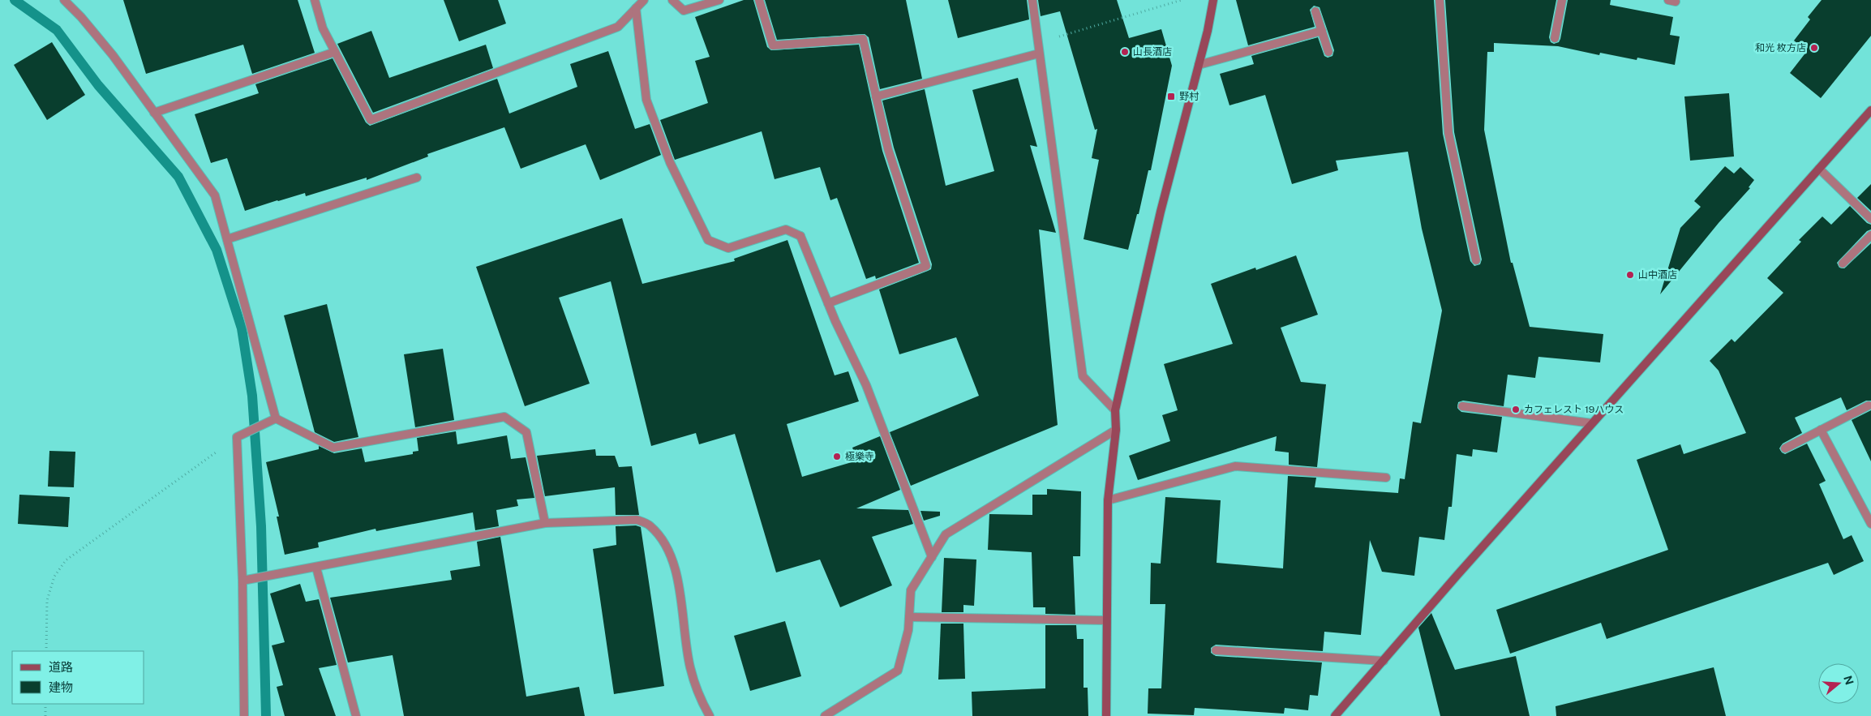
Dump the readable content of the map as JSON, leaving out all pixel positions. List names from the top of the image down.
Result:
{
  "places": {
    "other": [
      "和光 枚方店",
      "山長酒店",
      "山中酒店",
      "カフェレスト 19ハウス",
      "極樂寺"
    ],
    "transit": ["野村"]
  },
  "legend": ["道路", "建物"],
  "north": "right"
}
